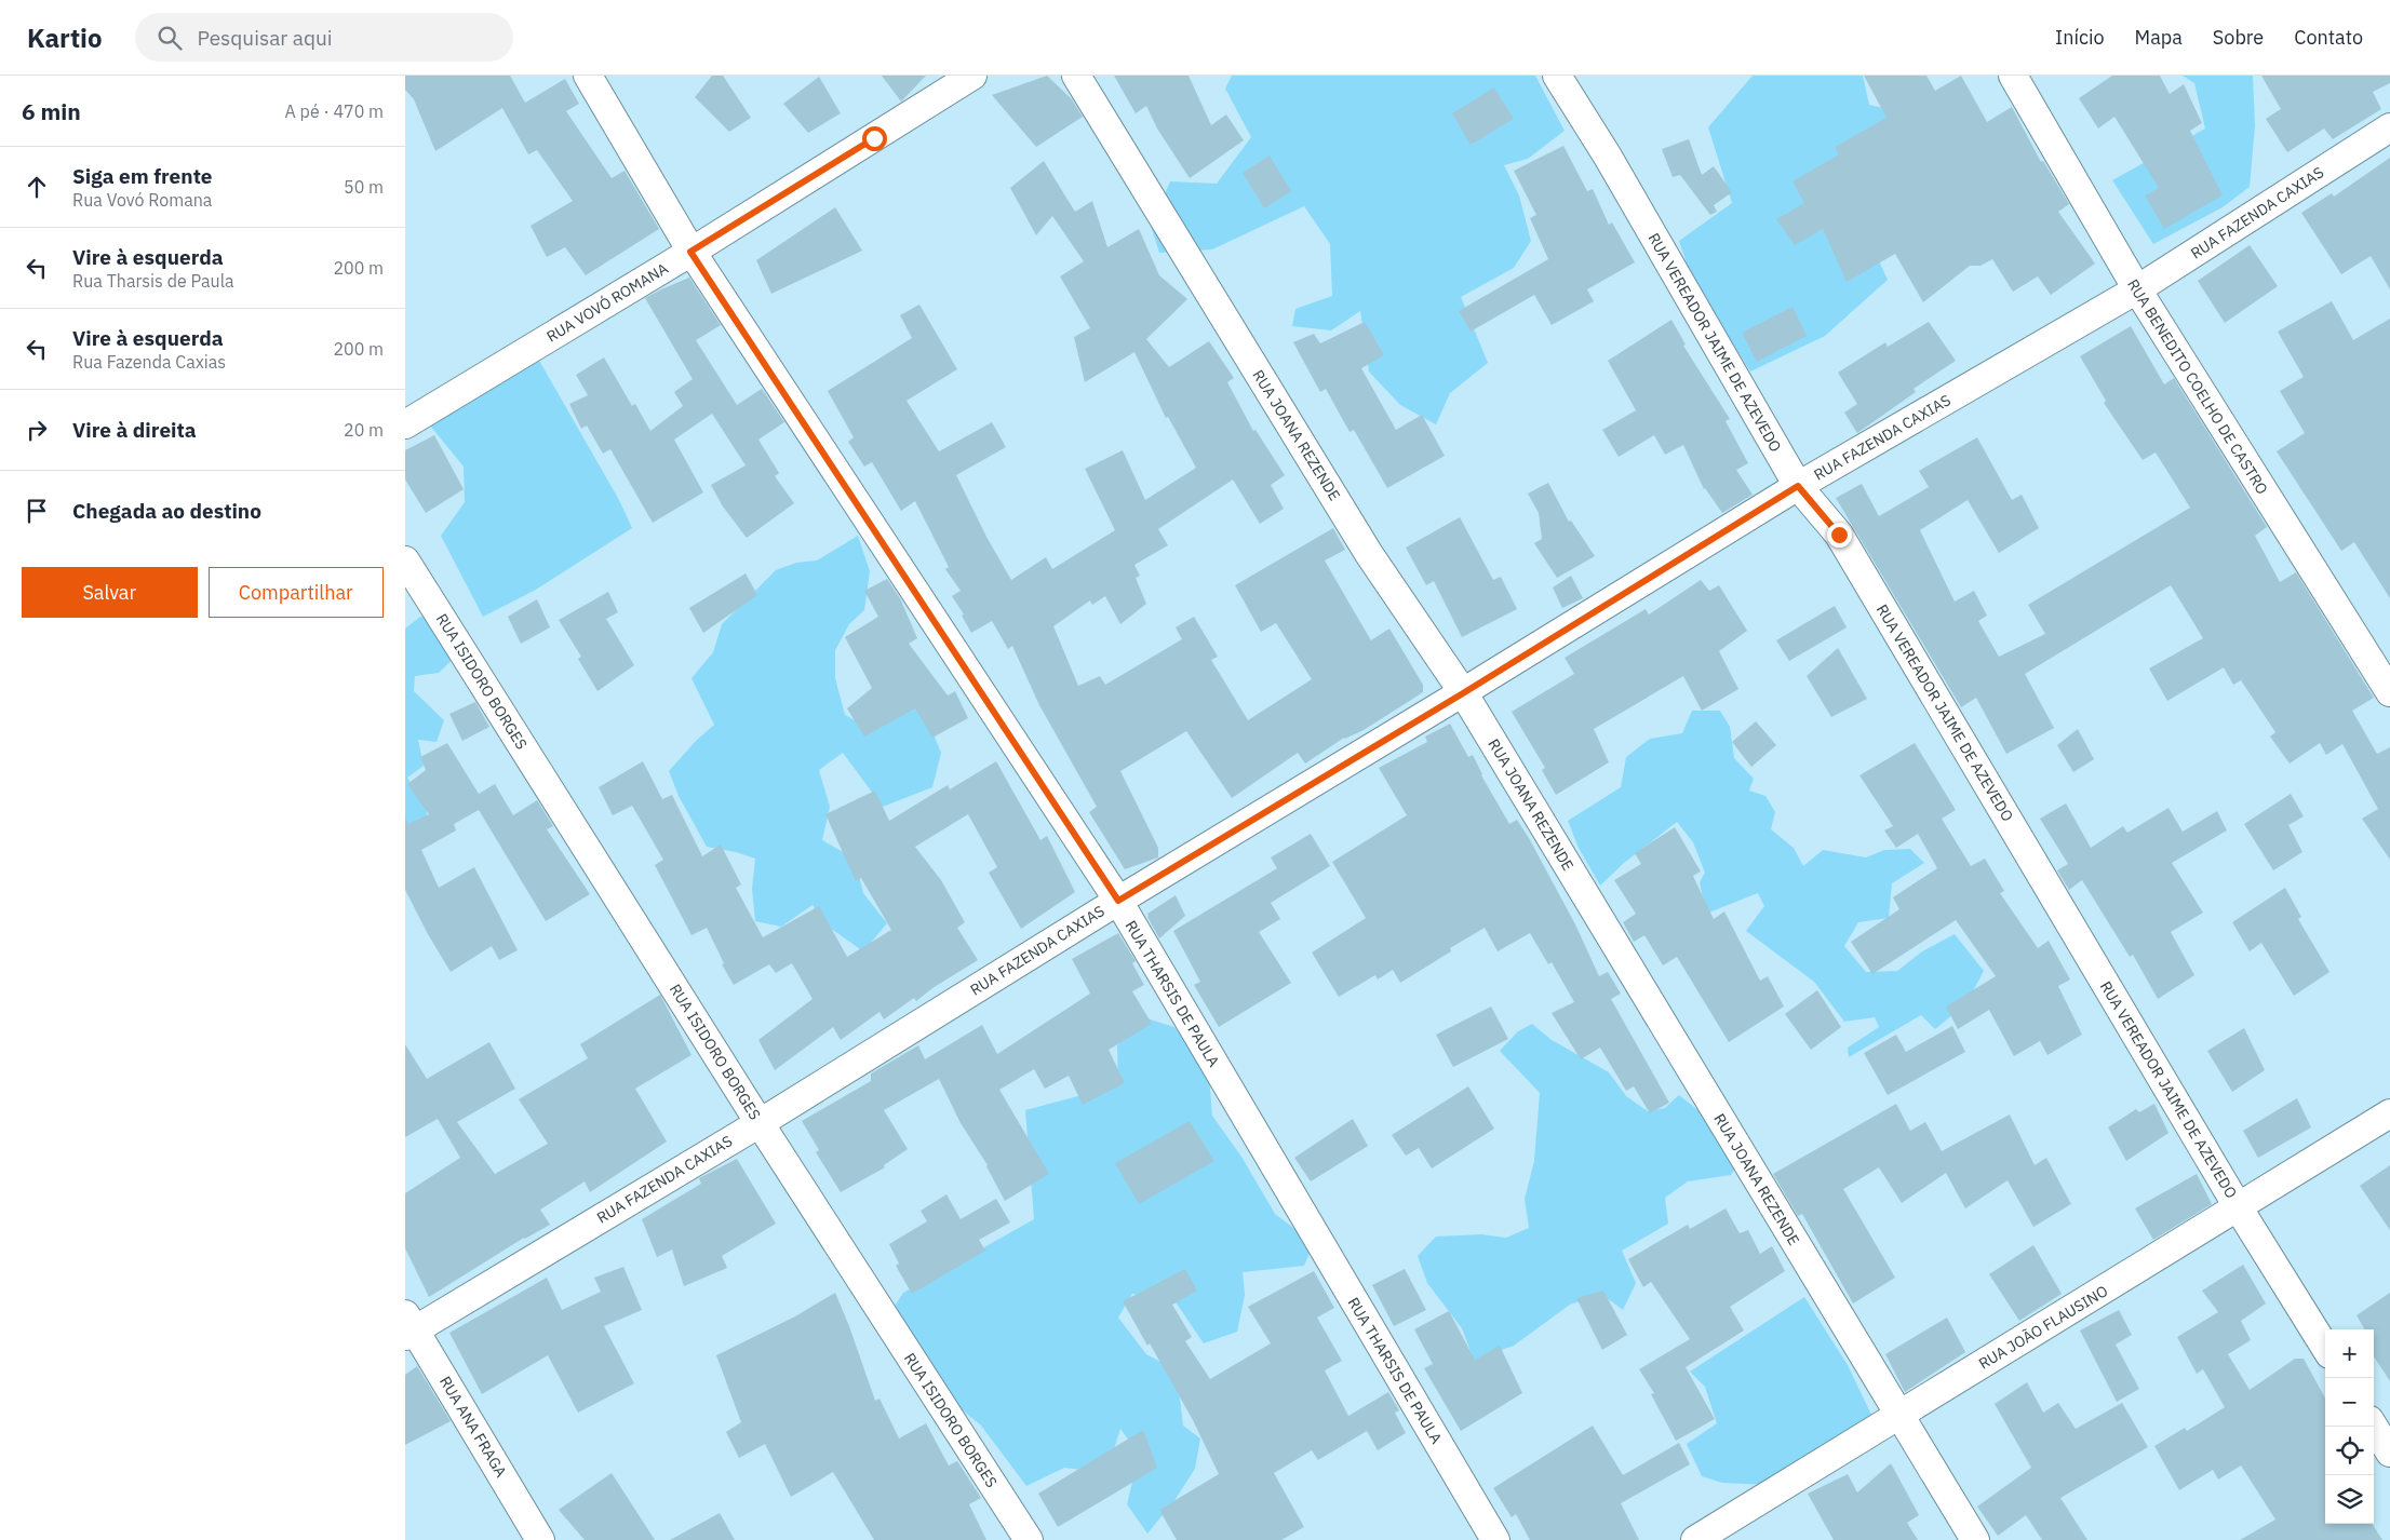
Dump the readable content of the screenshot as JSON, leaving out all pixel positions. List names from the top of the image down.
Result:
{
  "streets": {
    "street": [
      "RUA FAZENDA CAXIAS",
      "RUA VOVÓ ROMANA",
      "RUA VEREADOR JAIME DE AZEVEDO",
      "RUA BENEDITO COELHO DE CASTRO",
      "RUA JOANA REZENDE",
      "RUA ISIDORO BORGES",
      "RUA THARSIS DE PAULA",
      "RUA JOÃO FLAUSINO",
      "RUA ANA FRAGA"
    ]
  },
  "crossings": [
    ["RUA FAZENDA CAXIAS", "RUA VEREADOR JAIME DE AZEVEDO"],
    ["RUA FAZENDA CAXIAS", "RUA BENEDITO COELHO DE CASTRO"],
    ["RUA FAZENDA CAXIAS", "RUA JOANA REZENDE"],
    ["RUA FAZENDA CAXIAS", "RUA ISIDORO BORGES"],
    ["RUA FAZENDA CAXIAS", "RUA THARSIS DE PAULA"],
    ["RUA FAZENDA CAXIAS", "RUA ANA FRAGA"],
    ["RUA VOVÓ ROMANA", "RUA THARSIS DE PAULA"],
    ["RUA VEREADOR JAIME DE AZEVEDO", "RUA JOÃO FLAUSINO"],
    ["RUA JOANA REZENDE", "RUA JOÃO FLAUSINO"]
  ],
  "page": {
    "header": "Kartio",
    "search": "Pesquisar aqui",
    "nav": [
      "Início",
      "Mapa",
      "Sobre",
      "Contato"
    ],
    "heading": ["6 min", "A pé · 470 m"],
    "list": [
      ["Siga em frente", "Rua Vovó Romana", "50 m"],
      ["Vire à esquerda", "Rua Tharsis de Paula", "200 m"],
      ["Vire à esquerda", "Rua Fazenda Caxias", "200 m"],
      ["Vire à direita", "20 m"],
      "Chegada ao destino"
    ],
    "buttons": ["Salvar", "Compartilhar"],
    "map_buttons": ["+", "−"]
  }
}
